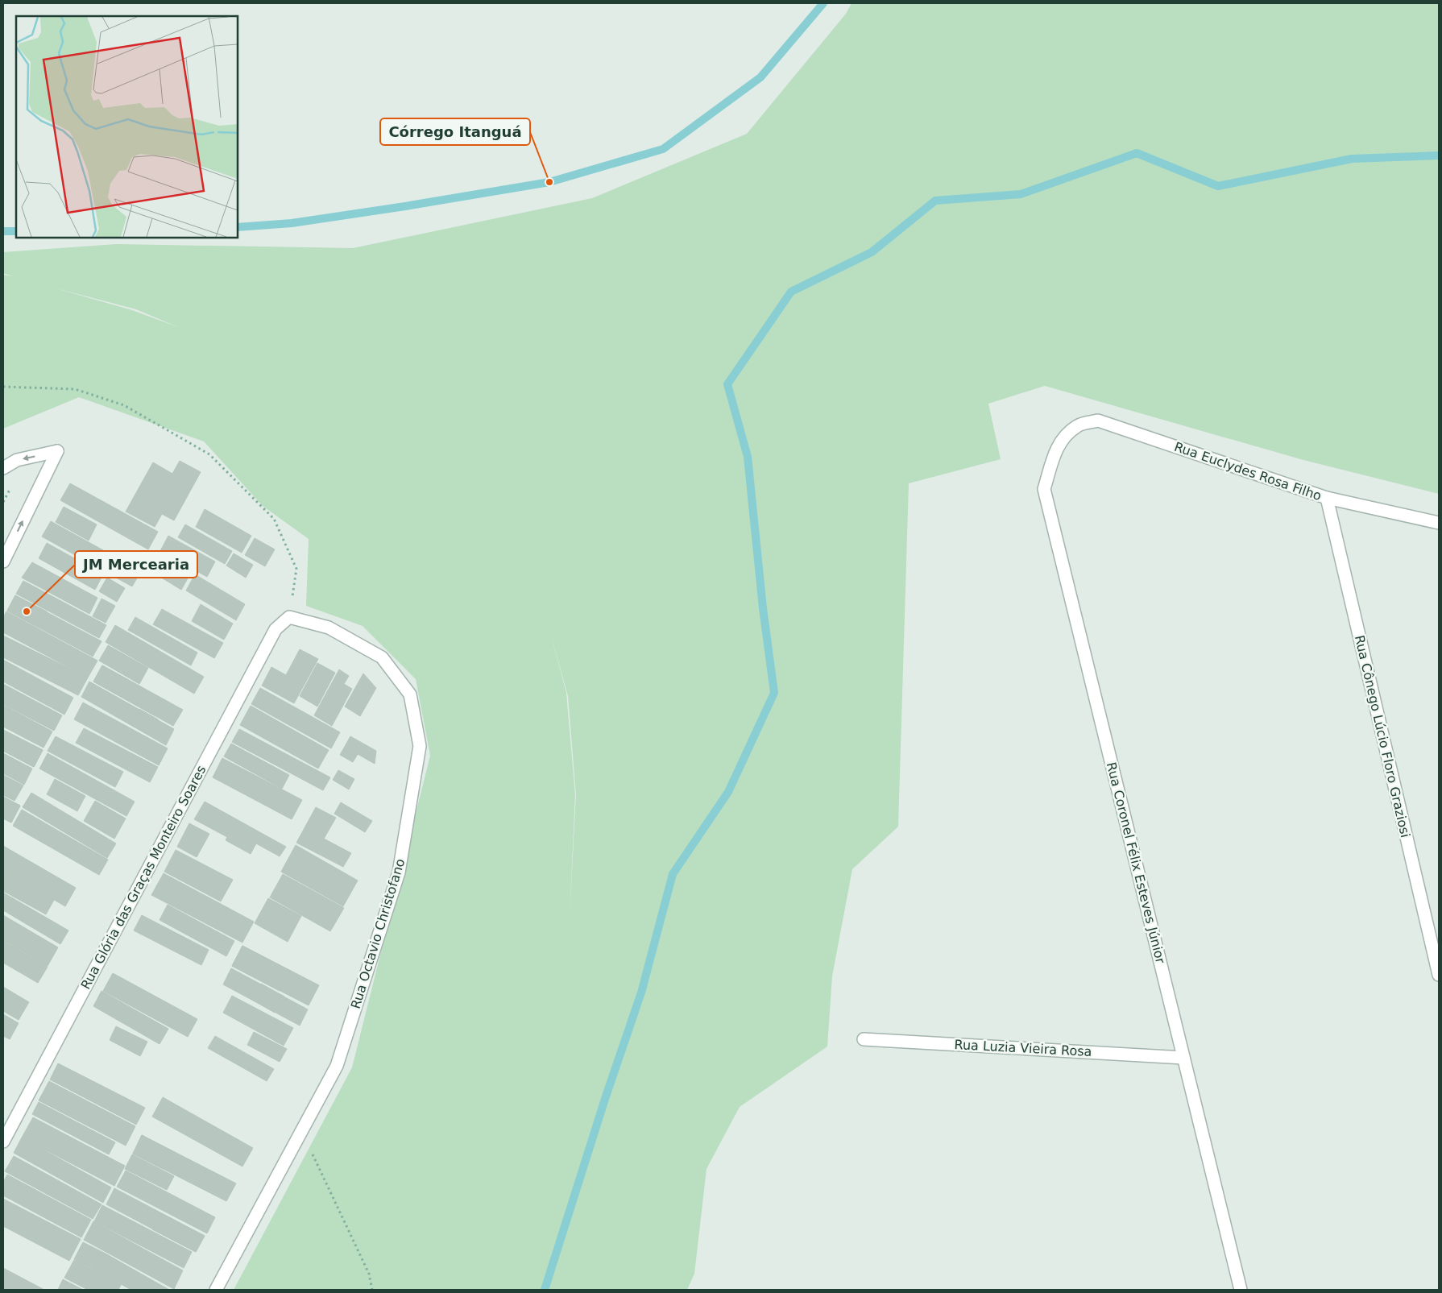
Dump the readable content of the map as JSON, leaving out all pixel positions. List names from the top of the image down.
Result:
{
  "streets": {
    "street": [
      "Rua Euclydes Rosa Filho",
      "Rua Cônego Lúcio Floro Graziosi",
      "Rua Coronel Félix Esteves Júnior",
      "Rua Glória das Graças Monteiro Soares",
      "Rua Octavio Christofano",
      "Rua Luzia Vieira Rosa"
    ]
  },
  "crossings": [
    ["Rua Euclydes Rosa Filho", "Rua Cônego Lúcio Floro Graziosi"],
    ["Rua Euclydes Rosa Filho", "Rua Coronel Félix Esteves Júnior"],
    ["Rua Coronel Félix Esteves Júnior", "Rua Luzia Vieira Rosa"],
    ["Rua Glória das Graças Monteiro Soares", "Rua Octavio Christofano"]
  ],
  "places": ["Córrego Itanguá", "JM Mercearia"]
}
